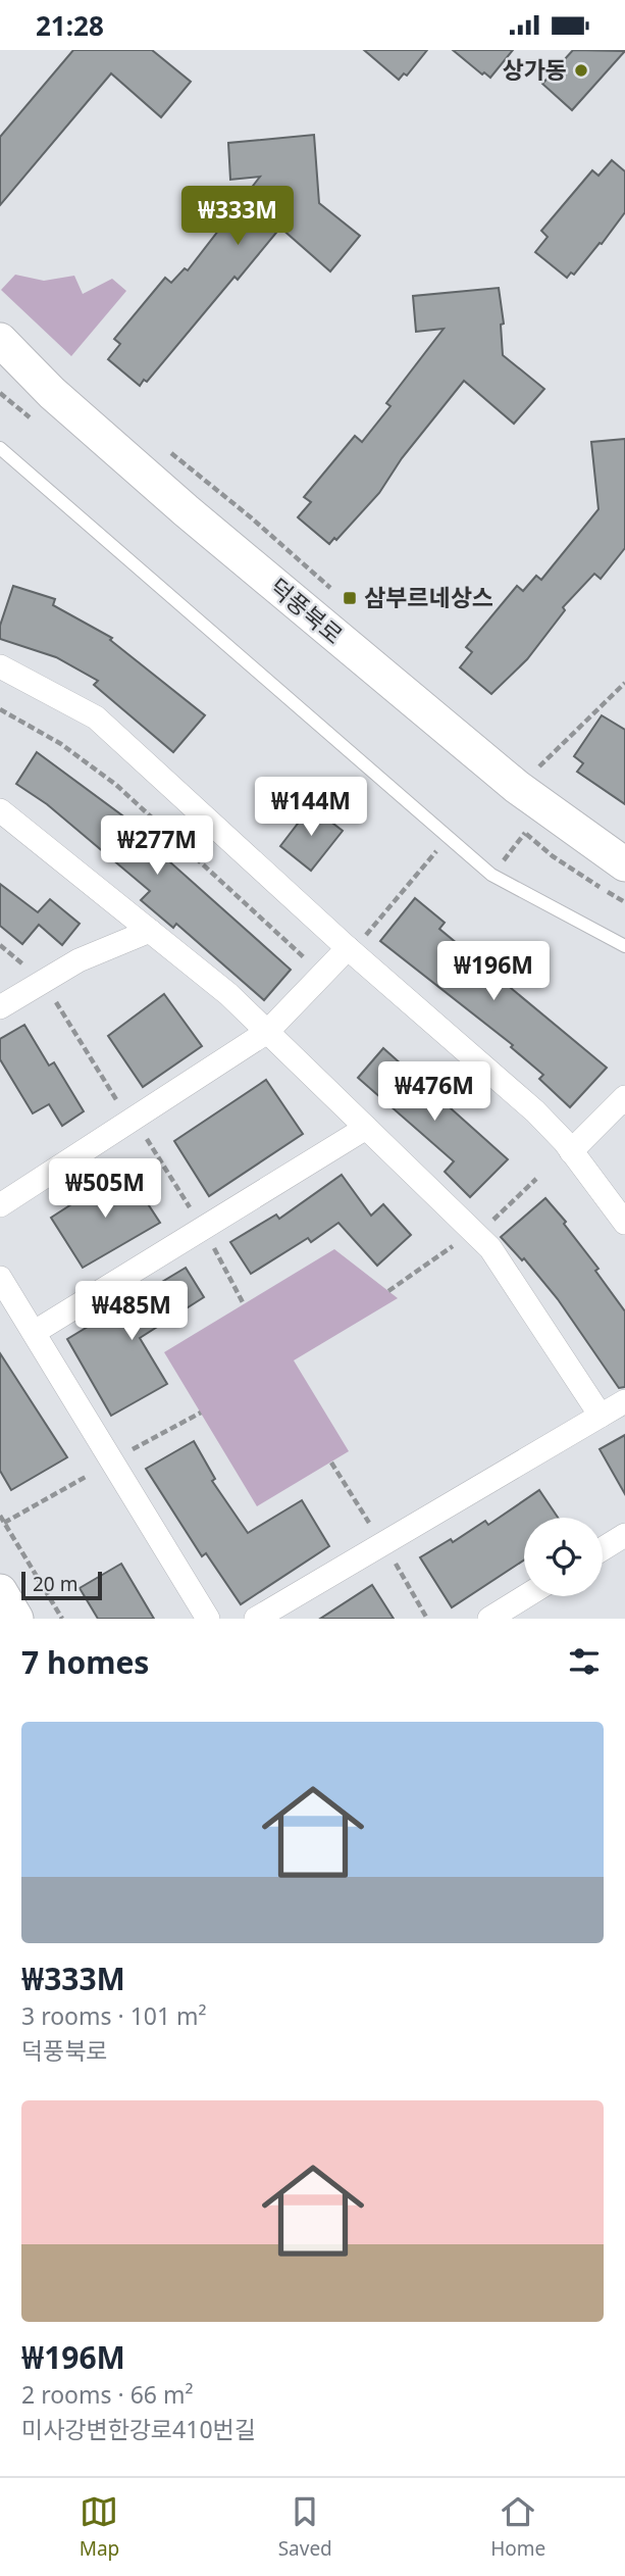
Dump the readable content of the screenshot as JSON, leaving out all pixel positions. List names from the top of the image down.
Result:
{
  "streets": {
    "street": ["덕풍북로"]
  },
  "places": {
    "other": ["상가동"],
    "transit": ["삼부르네상스"]
  },
  "scale_bar": "20 m",
  "page": {
    "status": "21:28",
    "price": [
      "₩333M",
      "₩144M",
      "₩277M",
      "₩196M",
      "₩476M",
      "₩505M",
      "₩485M"
    ],
    "scale": "20 m",
    "heading": "7 homes",
    "list": [
      {
        "name": "₩333M",
        "note": "3 rooms · 101 m² · 덕풍북로"
      },
      {
        "name": "₩196M",
        "note": "2 rooms · 66 m² · 미사강변한강로410번길"
      }
    ],
    "tabs": ["Map", "Saved", "Home"]
  }
}
